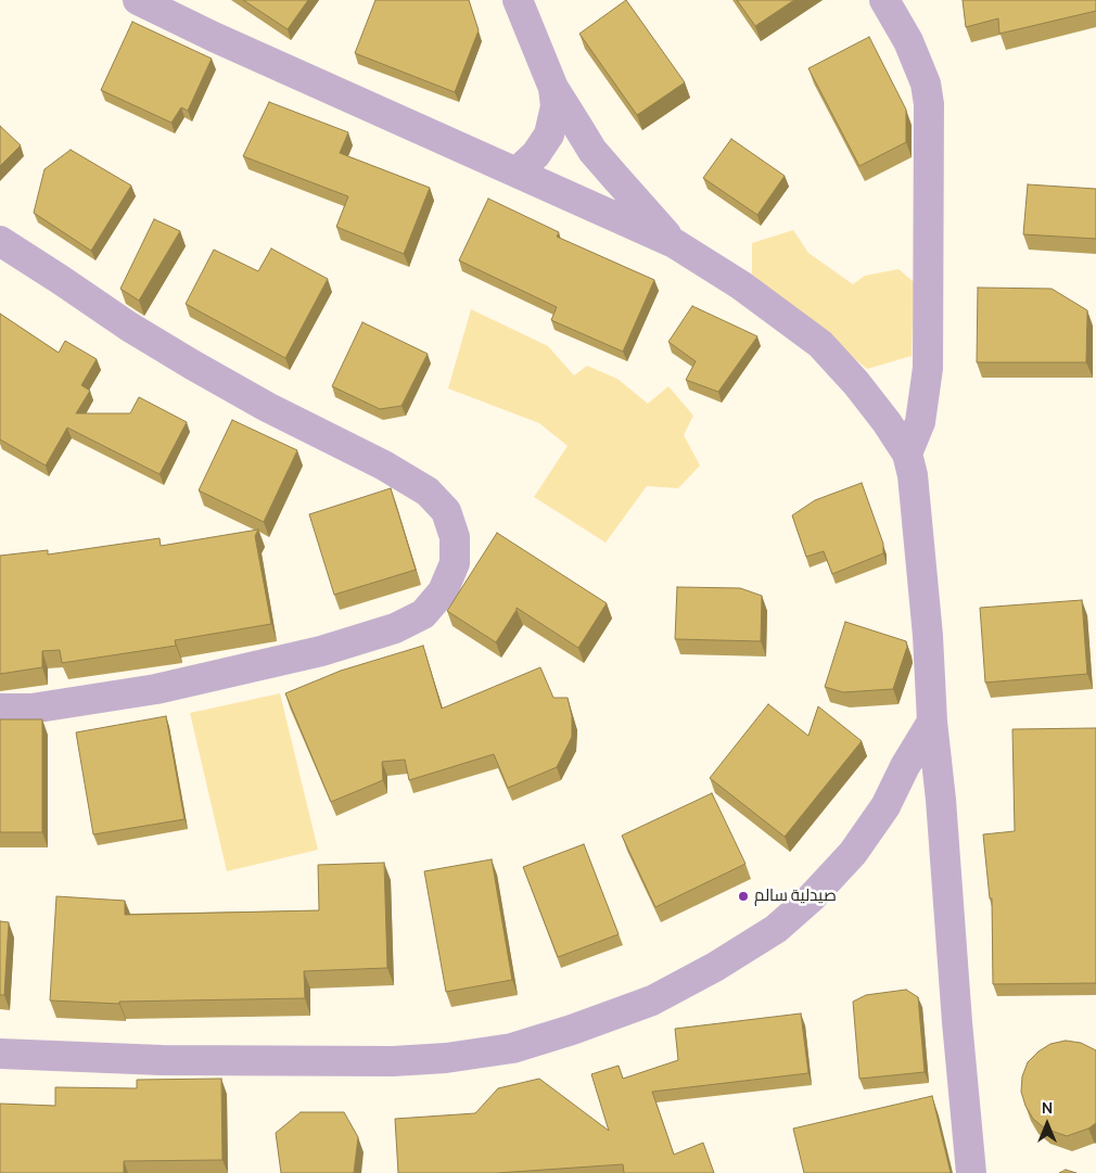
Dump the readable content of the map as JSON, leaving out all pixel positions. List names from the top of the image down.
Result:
{
  "places": ["صيدلية سالم"],
  "north": "top"
}
